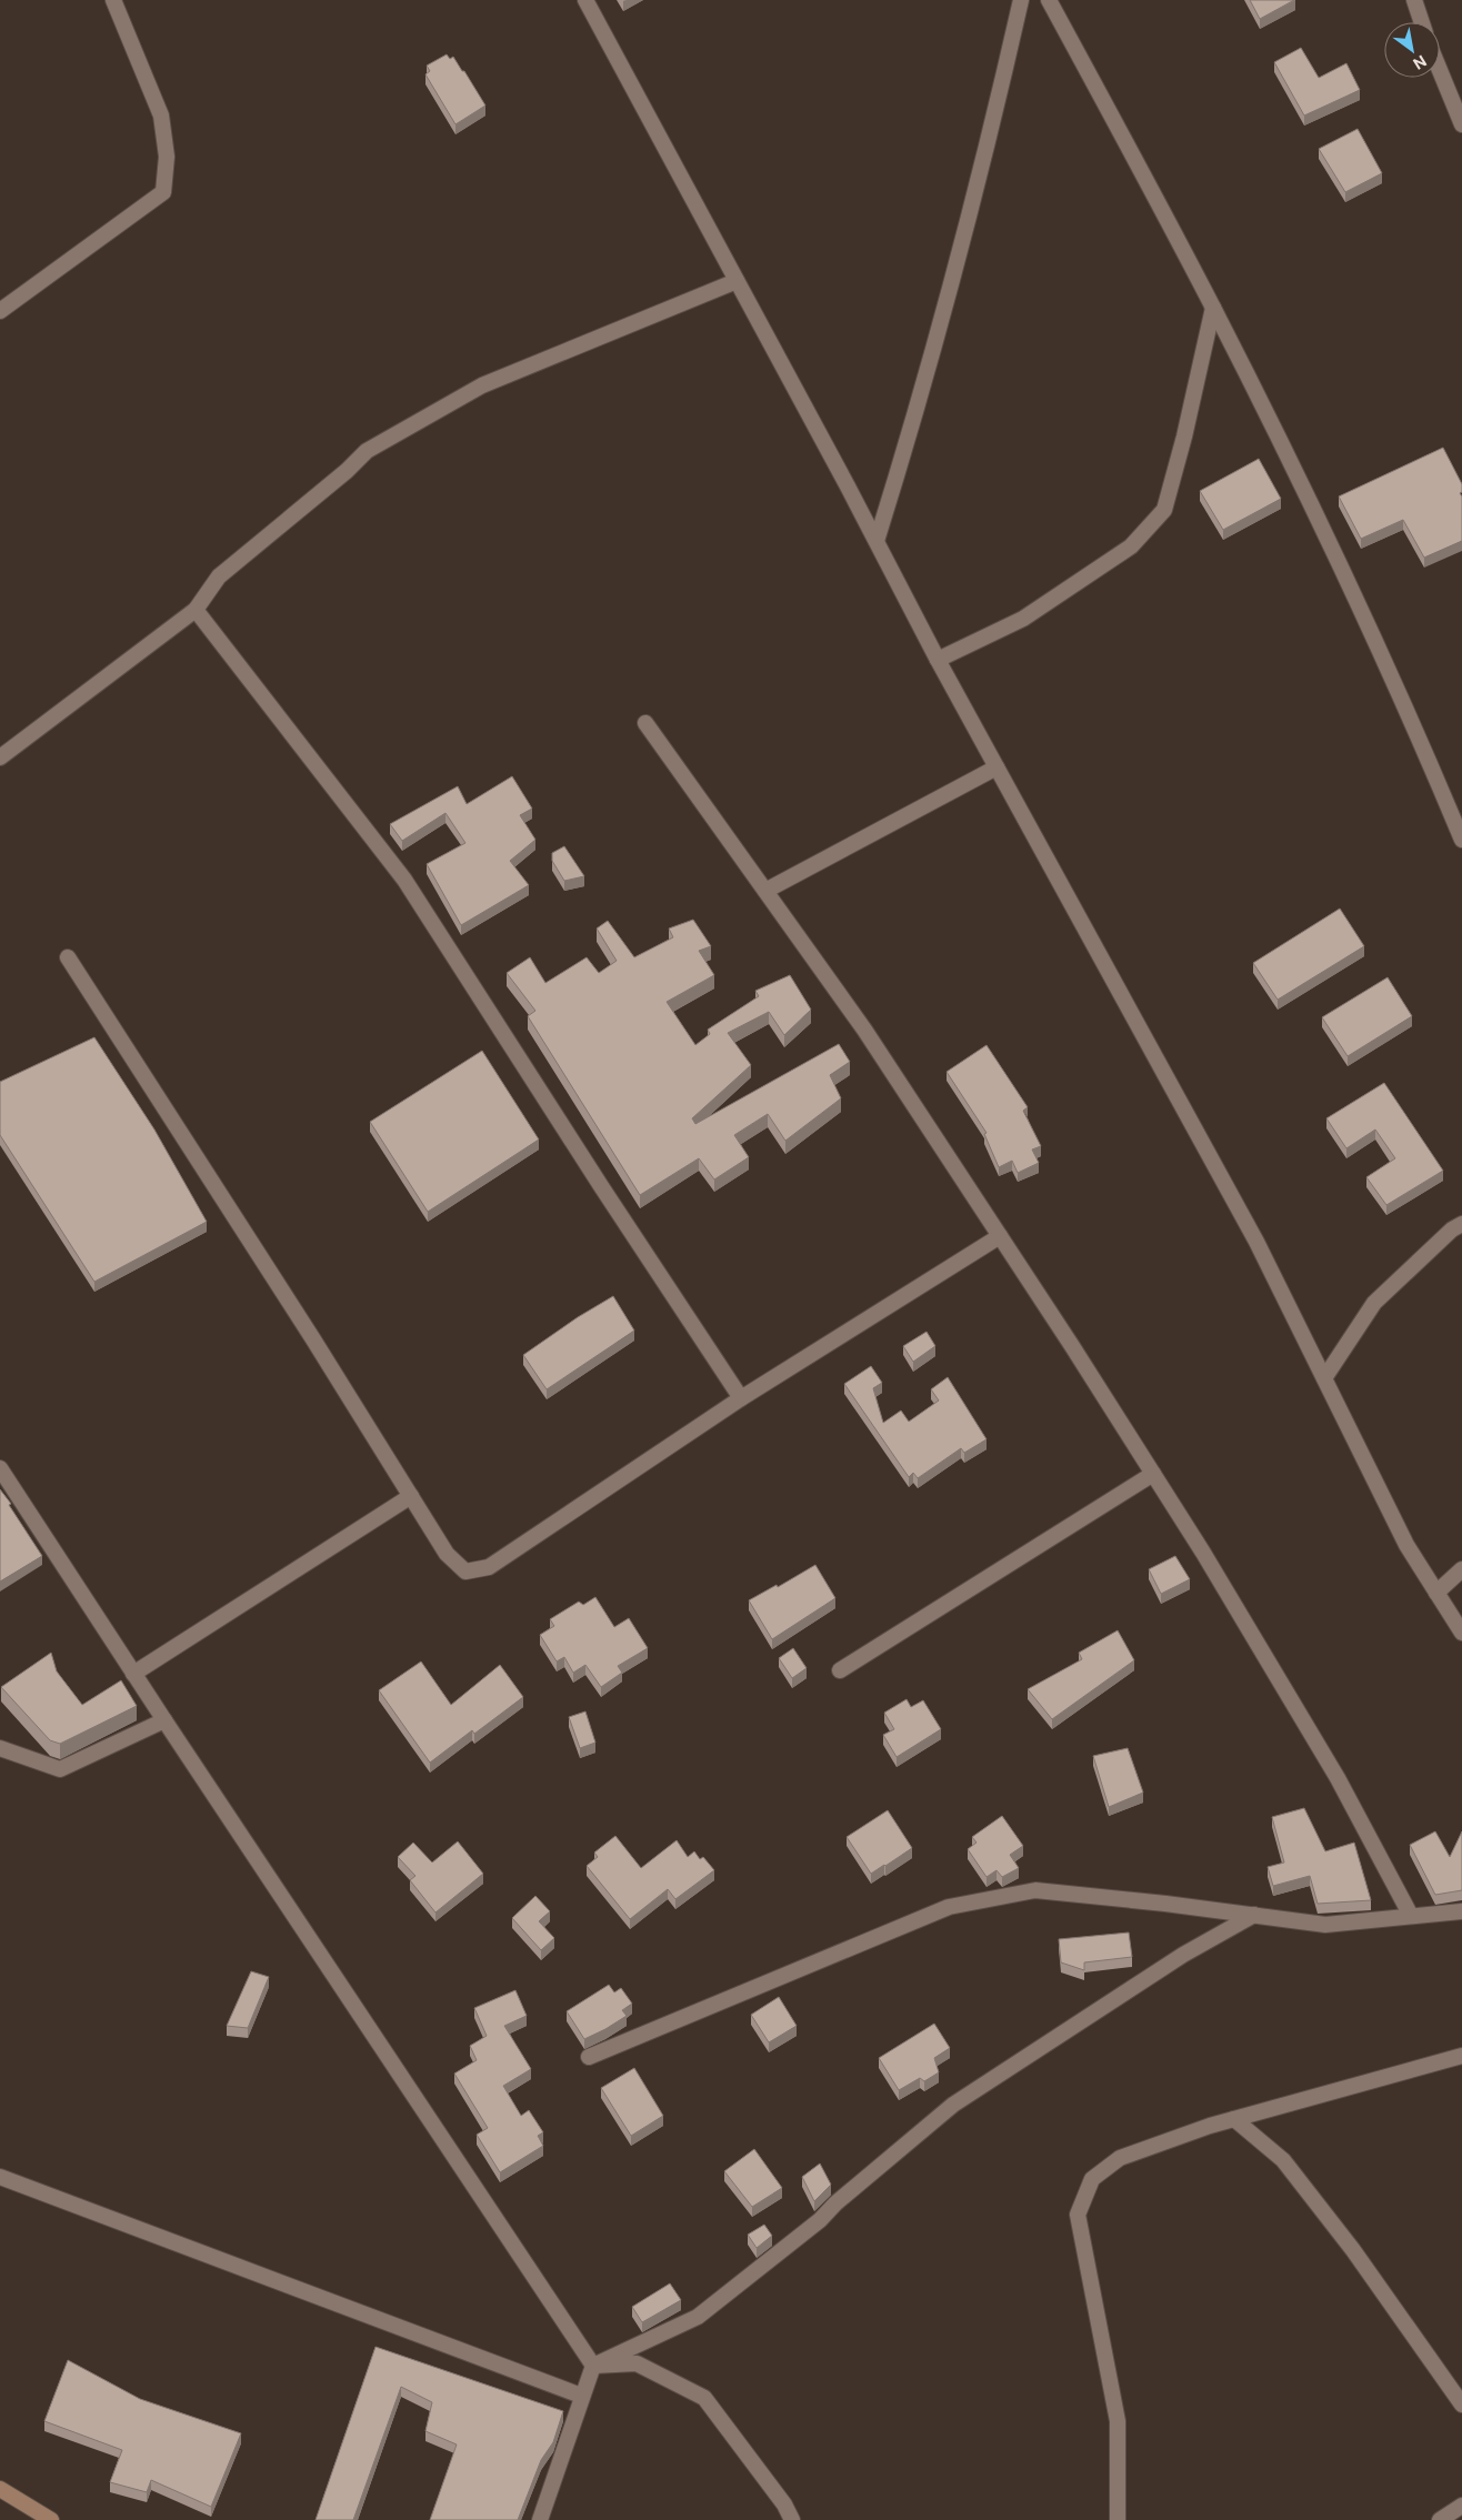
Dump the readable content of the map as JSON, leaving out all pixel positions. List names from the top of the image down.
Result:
{
  "north": "bottom right"
}
